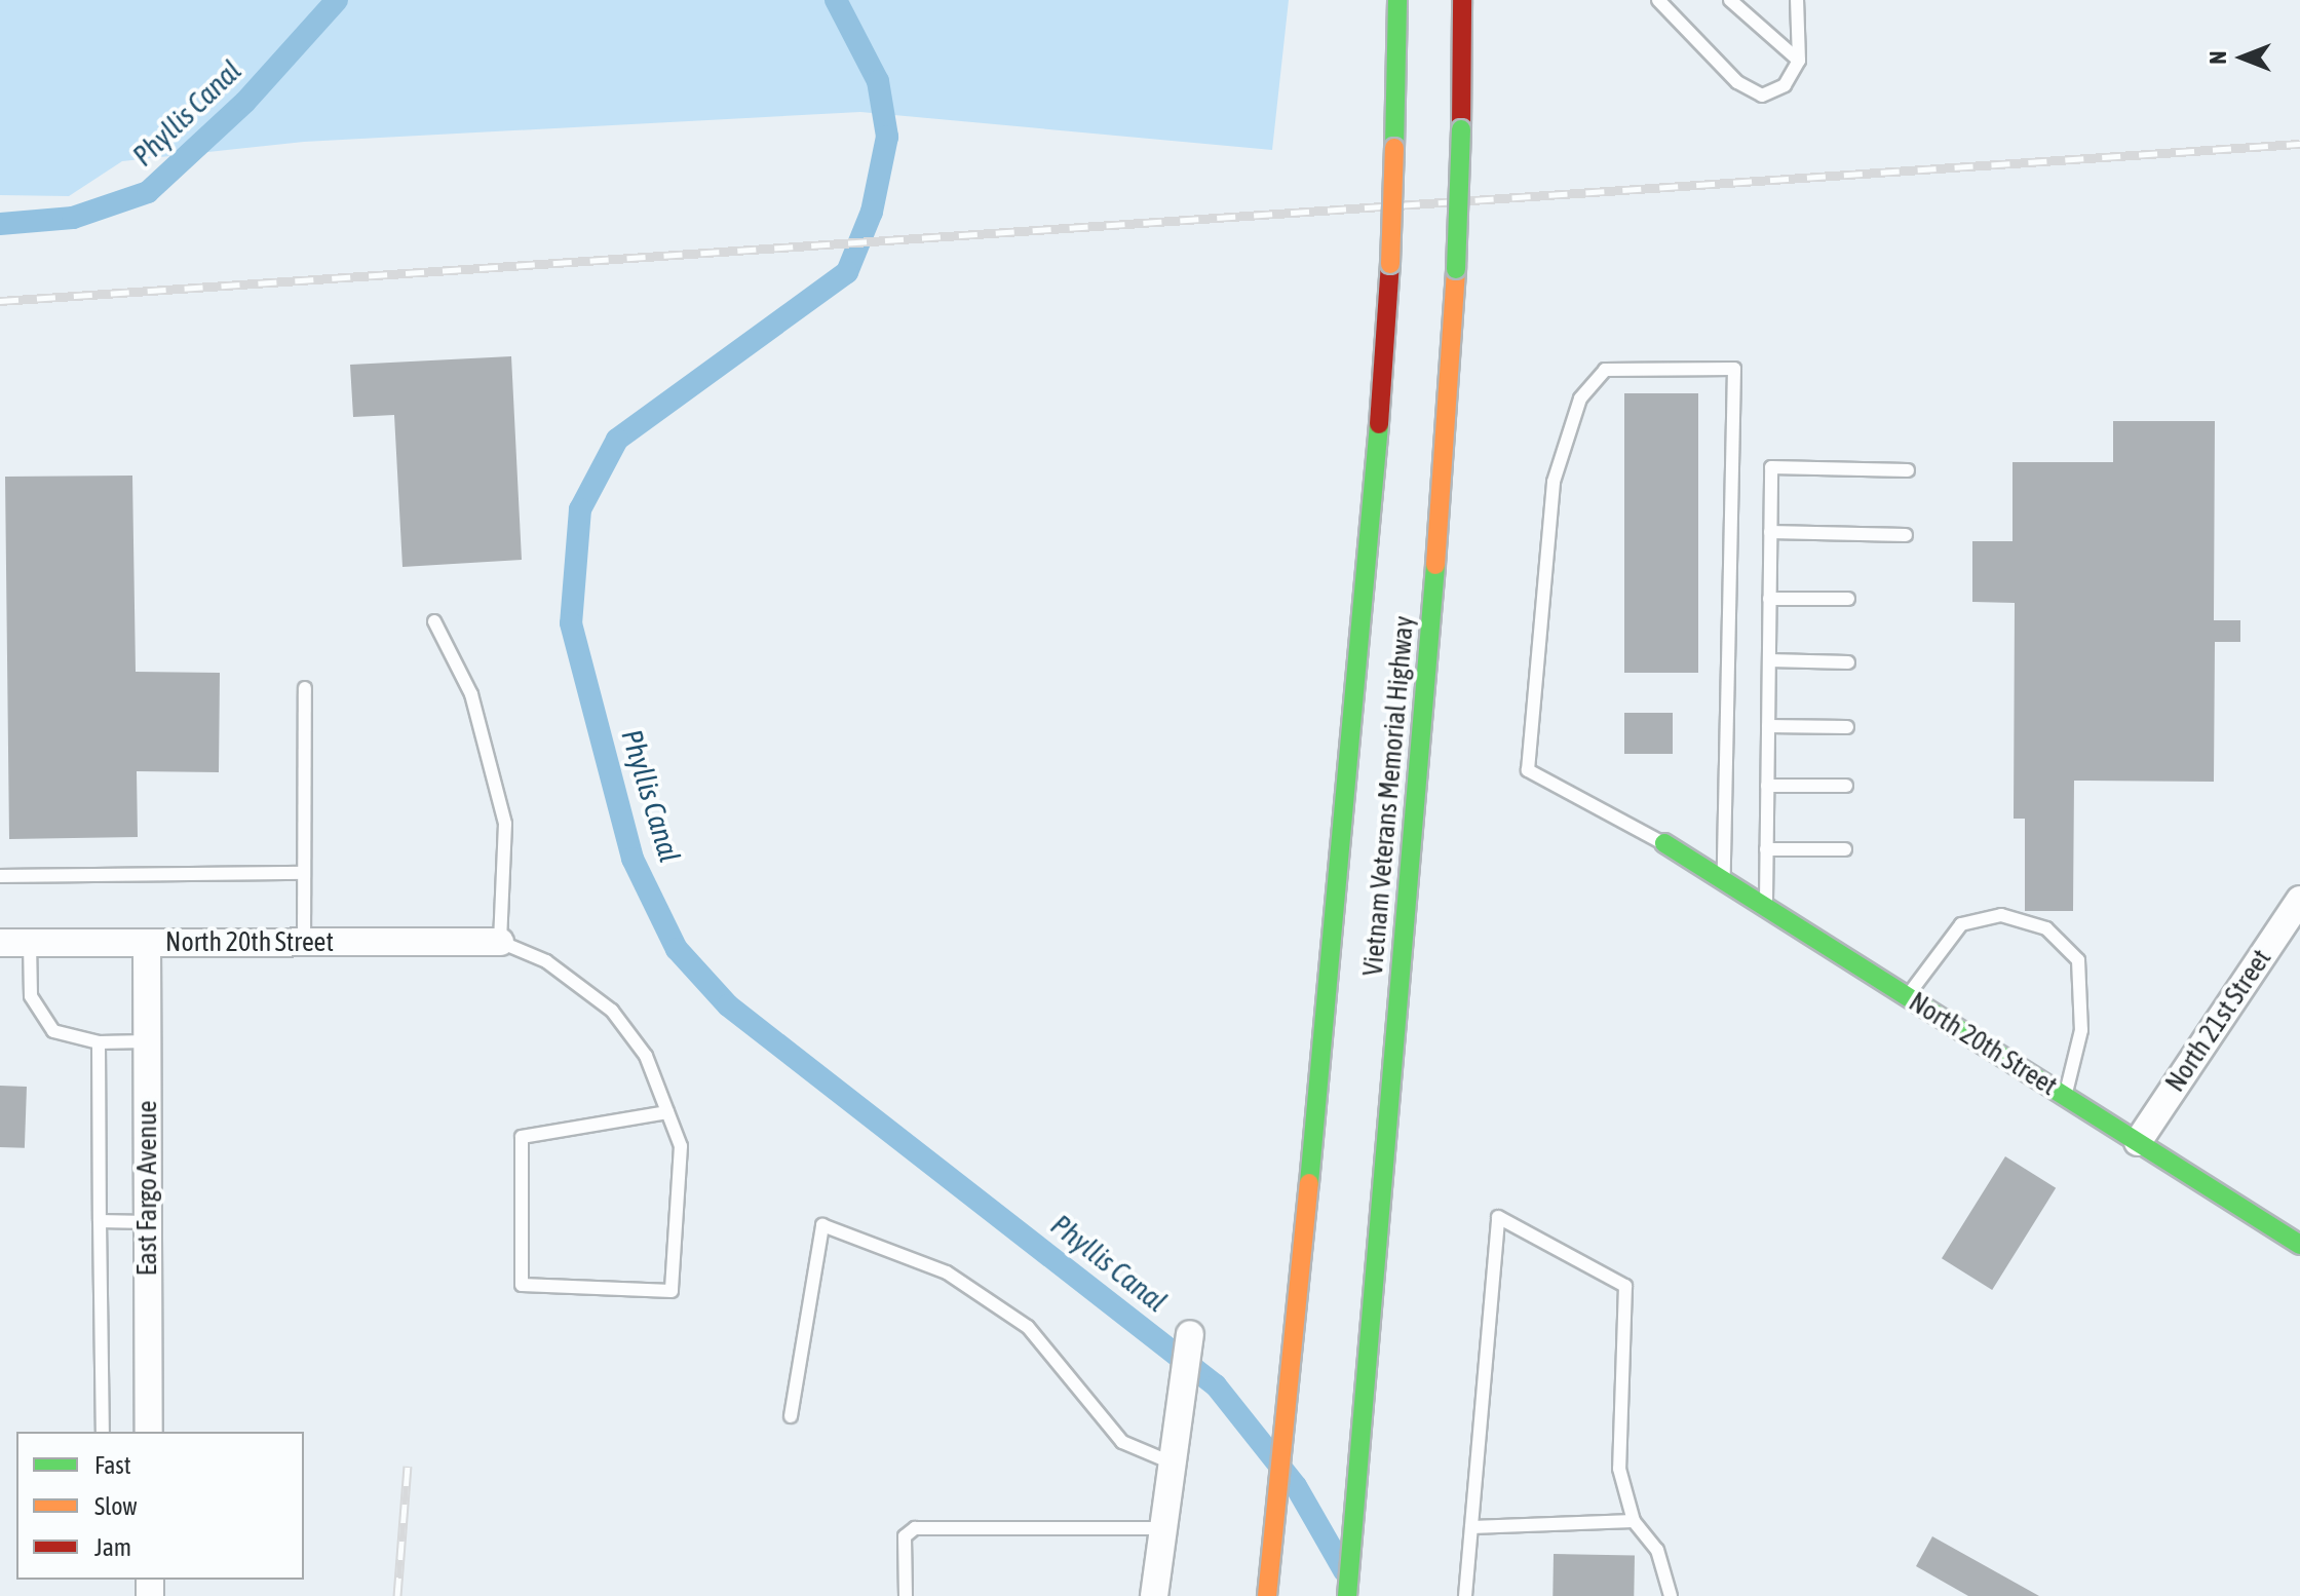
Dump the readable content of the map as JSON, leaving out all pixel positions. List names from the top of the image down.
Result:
{
  "streets": {
    "main road": ["Vietnam Veterans Memorial Highway", "North 20th Street"],
    "street": ["North 21st Street", "East Fargo Avenue"]
  },
  "crossings": [
    ["North 20th Street", "North 21st Street"],
    ["North 20th Street", "East Fargo Avenue"]
  ],
  "water": ["Phyllis Canal"],
  "legend": ["Fast", "Slow", "Jam"],
  "north": "left"
}
